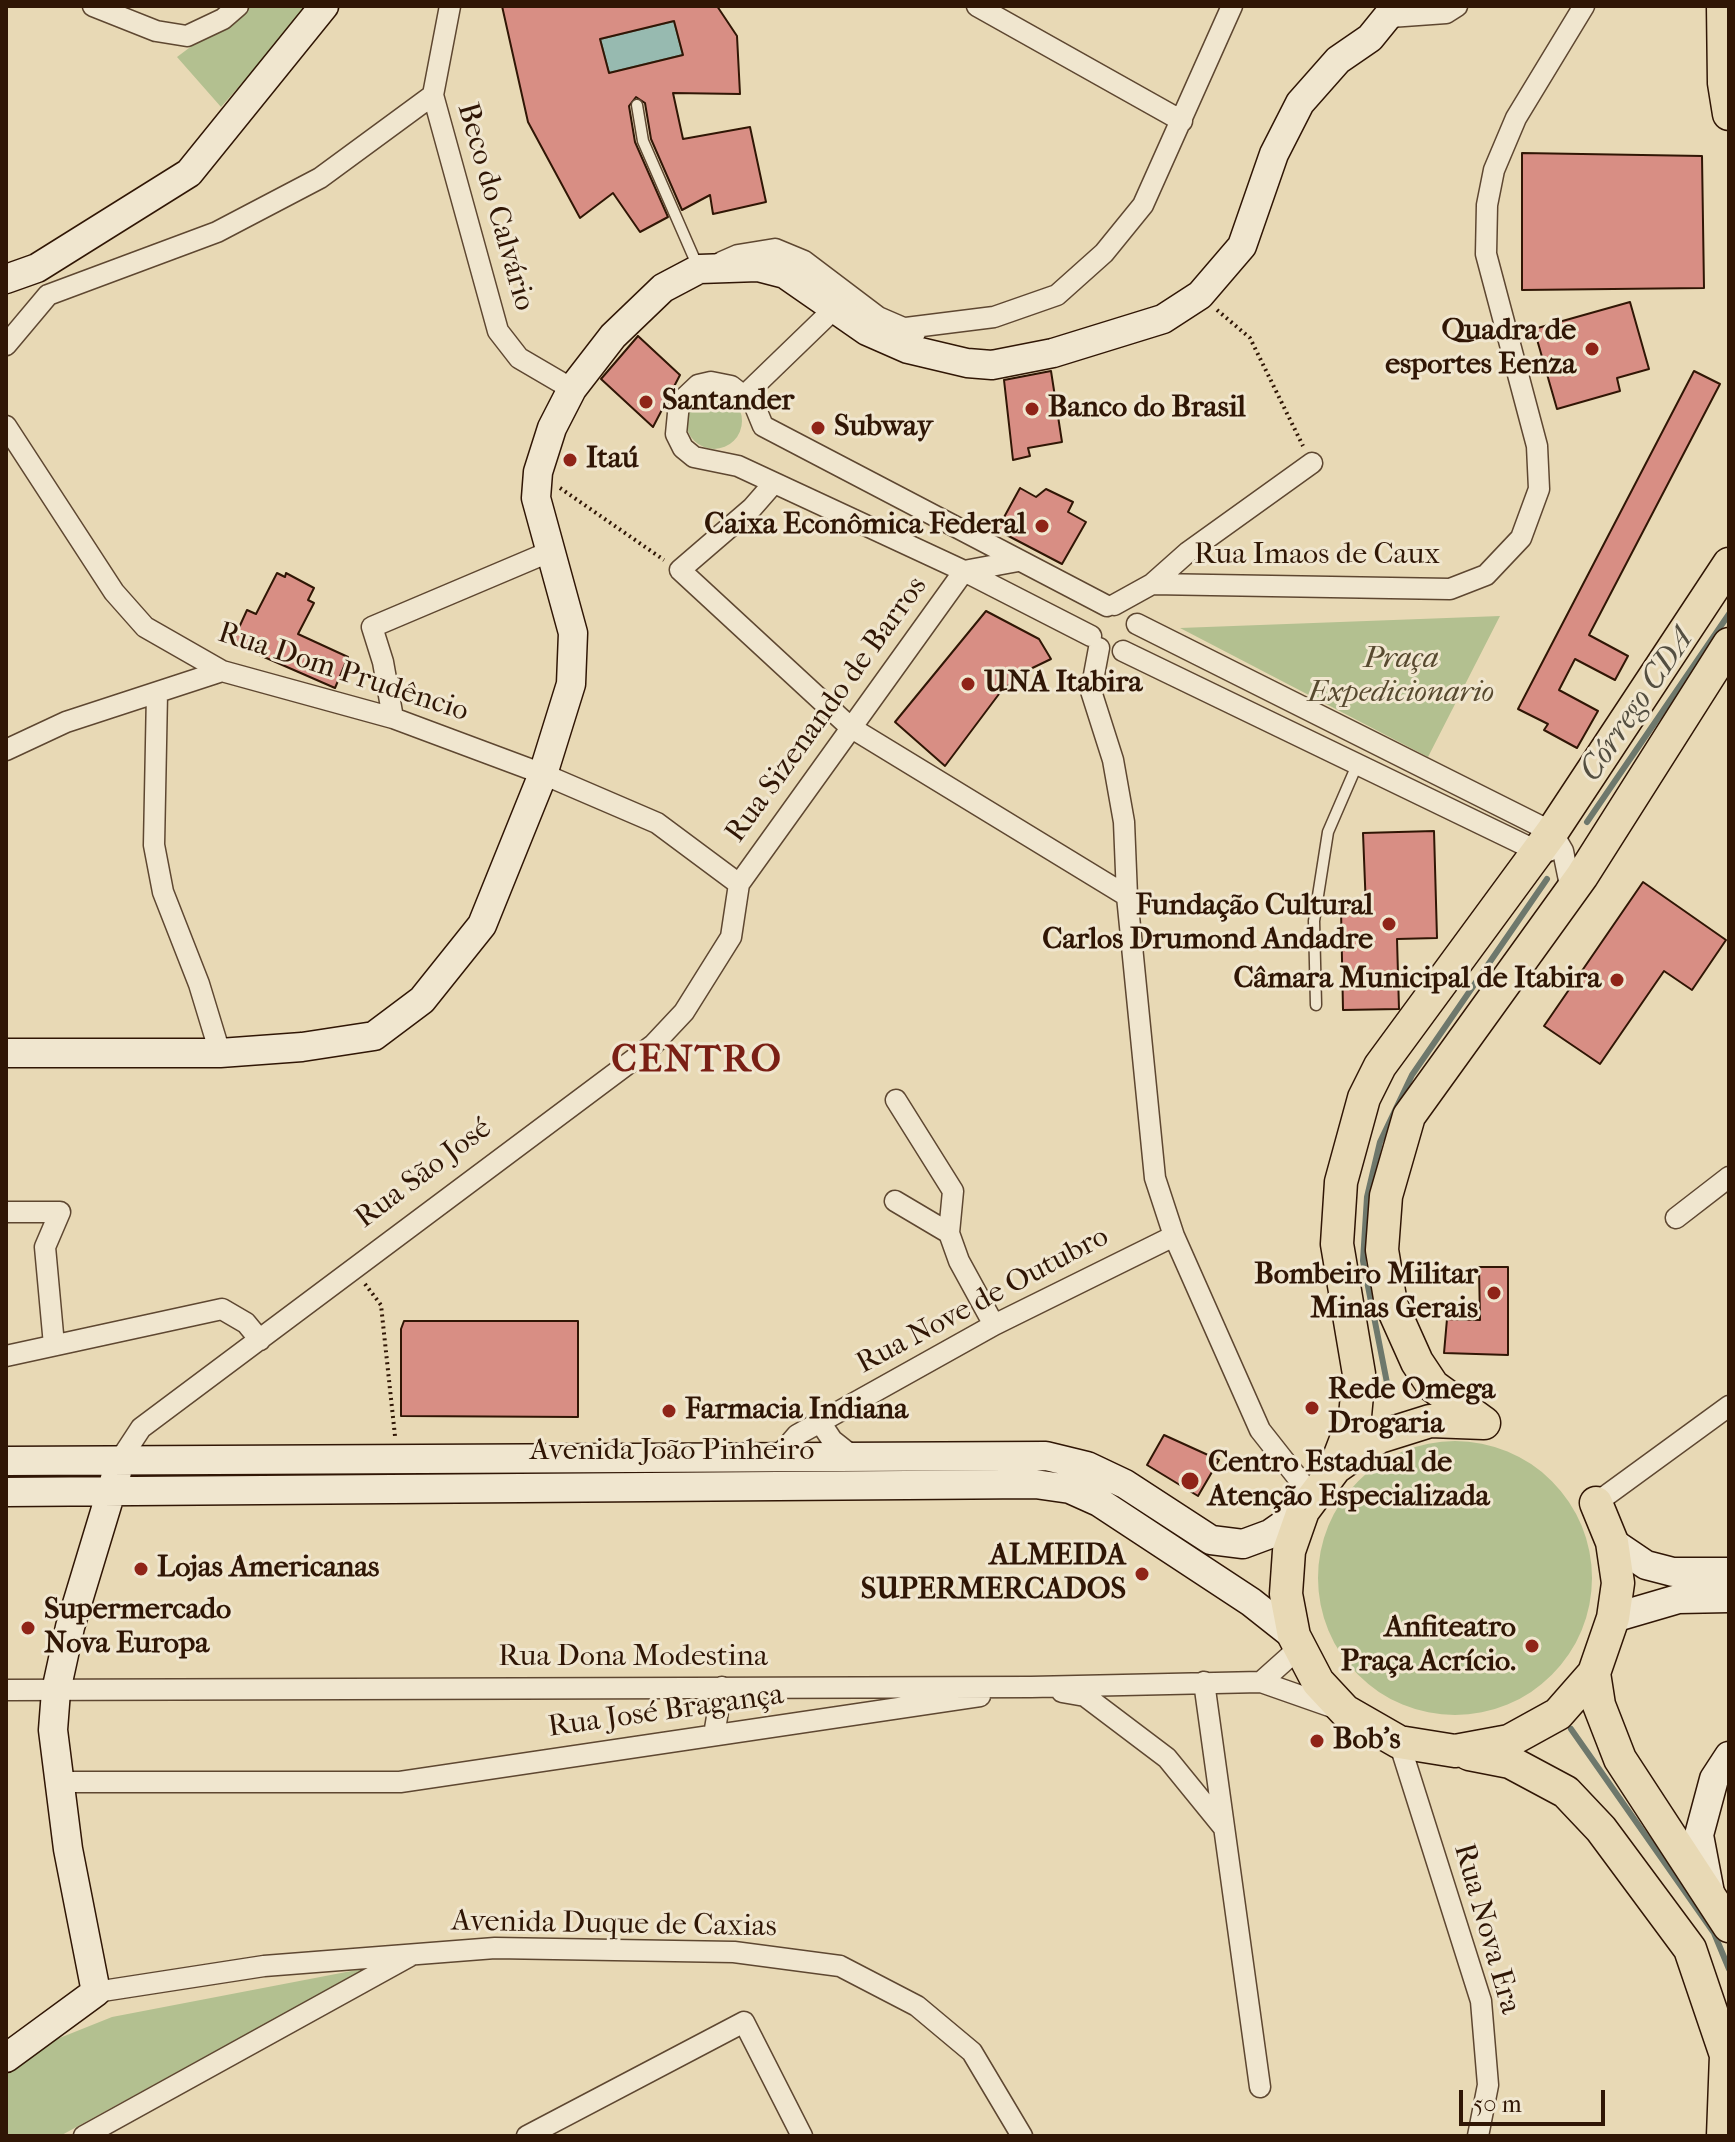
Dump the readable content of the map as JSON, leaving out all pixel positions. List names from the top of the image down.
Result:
{
  "streets": {
    "street": [
      "Beco do Calvário",
      "Rua Imaos de Caux",
      "Rua Dom Prudêncio",
      "Rua Sizenando de Barros",
      "Rua São José",
      "Rua Nove de Outubro",
      "Avenida João Pinheiro",
      "Rua Dona Modestina",
      "Rua José Bragança",
      "Avenida Duque de Caxias",
      "Rua Nova Era"
    ]
  },
  "crossings": [
    ["Rua Dom Prudêncio", "Rua Sizenando de Barros"],
    ["Rua Dom Prudêncio", "Rua São José"],
    ["Rua Sizenando de Barros", "Rua São José"],
    ["Rua São José", "Avenida João Pinheiro"],
    ["Rua São José", "Rua Dona Modestina"],
    ["Rua São José", "Rua José Bragança"],
    ["Rua São José", "Avenida Duque de Caxias"],
    ["Rua Nove de Outubro", "Avenida João Pinheiro"],
    ["Rua Dona Modestina", "Rua José Bragança"]
  ],
  "districts": ["CENTRO"],
  "water": ["Córrego CDA"],
  "parks": ["Praça Expedicionario"],
  "places": [
    "Quadra de esportes Eenza",
    "Santander",
    "Banco do Brasil",
    "Subway",
    "Itaú",
    "Caixa Econômica Federal",
    "UNA Itabira",
    "Fundação Cultural Carlos Drumond Andadre",
    "Câmara Municipal de Itabira",
    "Bombeiro Militar Minas Gerais",
    "Rede Omega Drogaria",
    "Farmacia Indiana",
    "Centro Estadual de Atenção Especializada",
    "Lojas Americanas",
    "ALMEIDA SUPERMERCADOS",
    "Supermercado Nova Europa",
    "Anfiteatro Praça Acrício.",
    "Bob's"
  ],
  "scale_bar": "50 m"
}
